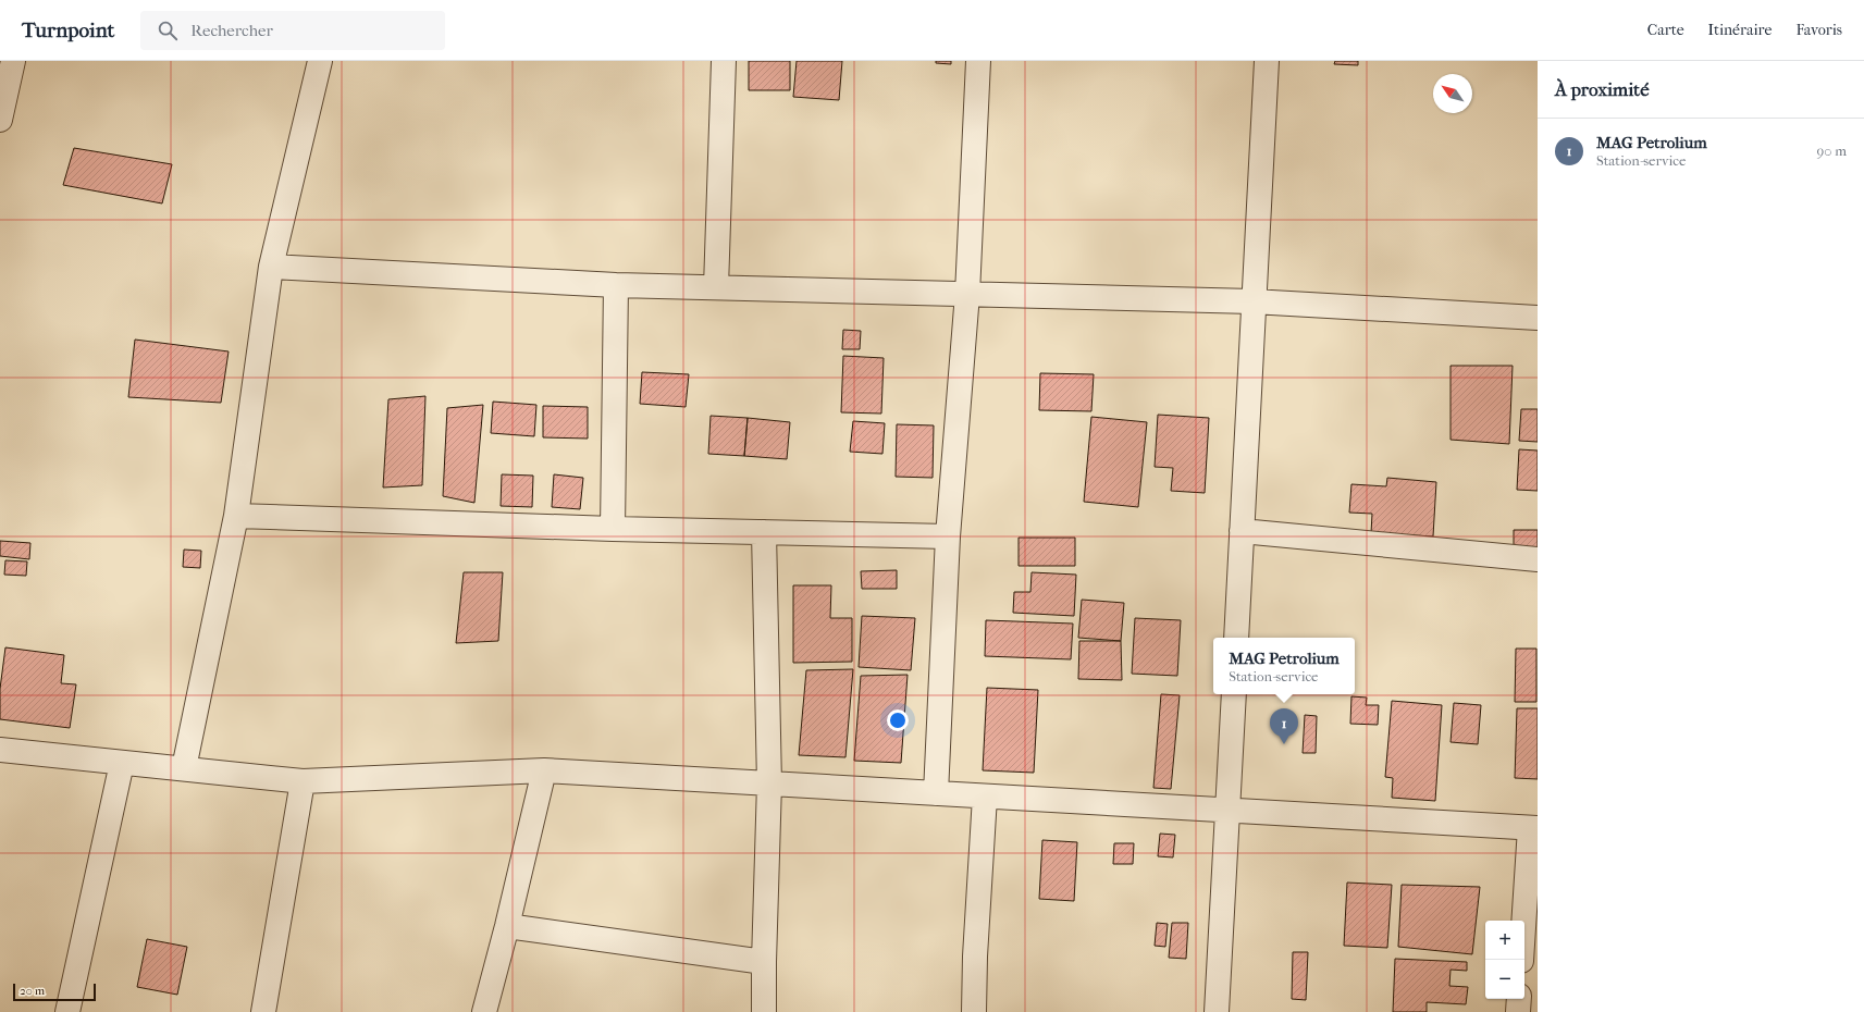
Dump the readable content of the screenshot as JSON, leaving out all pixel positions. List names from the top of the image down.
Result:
{
  "scale_bar": "20 m",
  "north": "top left",
  "page": {
    "header": "Turnpoint",
    "search": "Rechercher",
    "nav": ["Carte", "Itinéraire", "Favoris"],
    "heading": "À proximité",
    "list": [
      {
        "mark": "1",
        "name": "MAG Petrolium",
        "note": "Station-service",
        "value": "90 m"
      }
    ],
    "popup": ["MAG Petrolium", "Station-service"],
    "pins": "1",
    "map_buttons": ["+", "−"],
    "scale": "20 m"
  }
}
